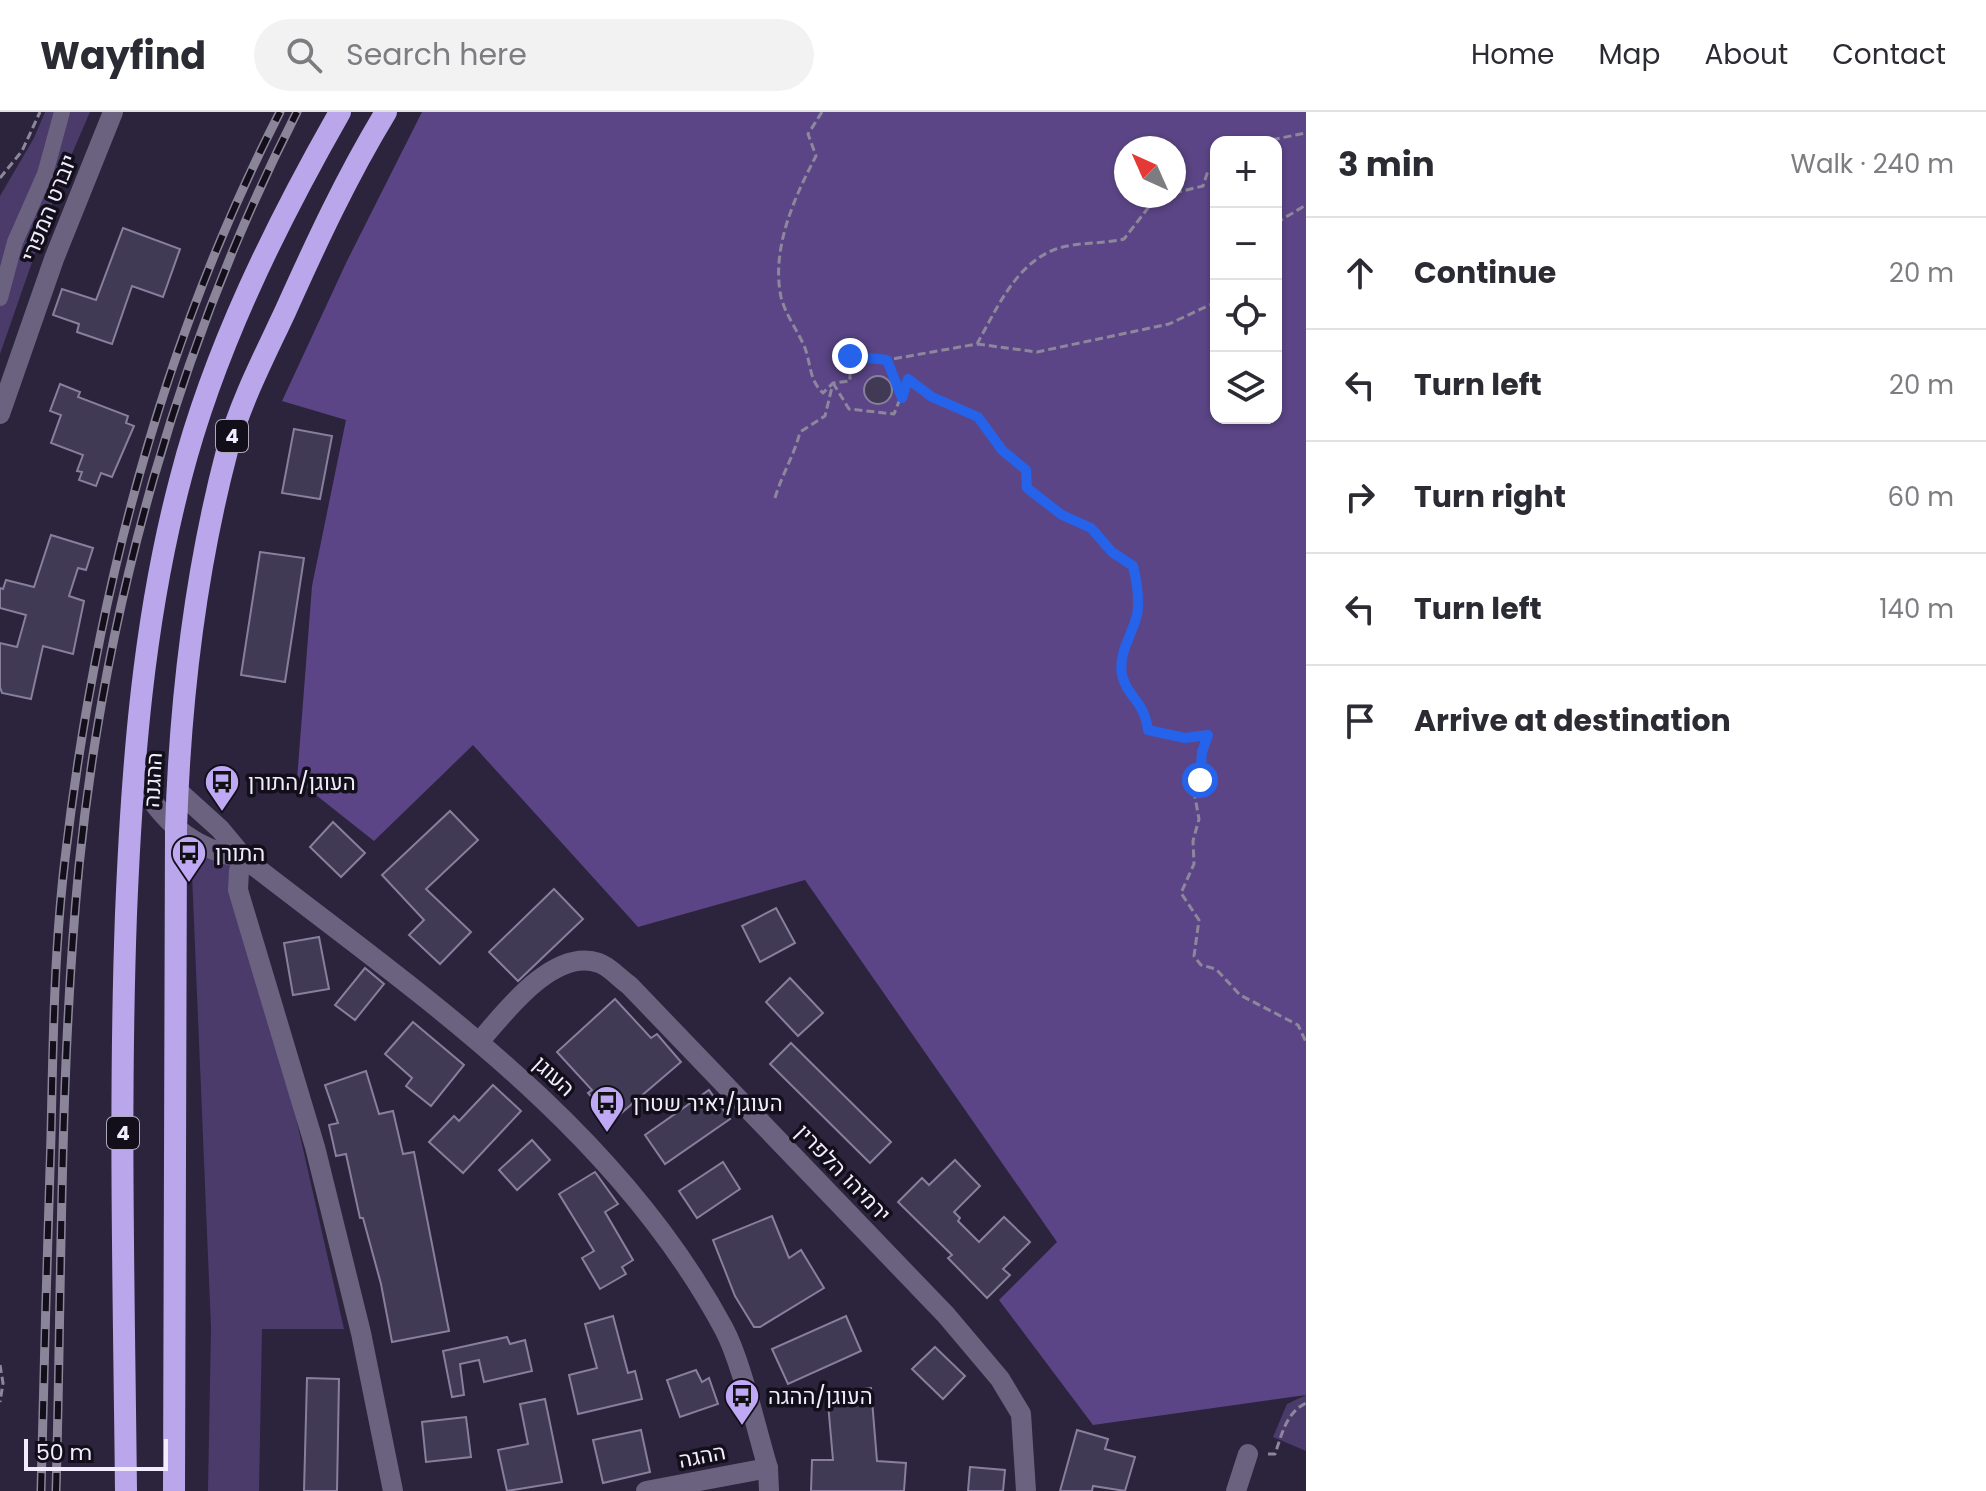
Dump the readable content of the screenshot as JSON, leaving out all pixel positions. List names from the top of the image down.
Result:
{
  "streets": {
    "highway": ["4", "ההגנה"],
    "street": [
      "יוברט המפרי",
      "העוגן",
      "ירמיהו הלפרין",
      "ההגה"
    ]
  },
  "crossings": [
    ["ההגנה", "העוגן"],
    ["העוגן", "ירמיהו הלפרין"],
    ["העוגן", "ההגה"]
  ],
  "places": {
    "bus stop": [
      "העוגן/התורן",
      "התורן",
      "העוגן/יאיר שטרן",
      "העוגן/ההגה"
    ]
  },
  "scale_bar": "50 m",
  "north": "top left",
  "page": {
    "header": "Wayfind",
    "search": "Search here",
    "nav": [
      "Home",
      "Map",
      "About",
      "Contact"
    ],
    "heading": ["3 min", "Walk · 240 m"],
    "map_buttons": ["+", "−"],
    "list": [
      ["Continue", "20 m"],
      ["Turn left", "20 m"],
      ["Turn right", "60 m"],
      ["Turn left", "140 m"],
      "Arrive at destination"
    ],
    "scale": "50 m"
  }
}
